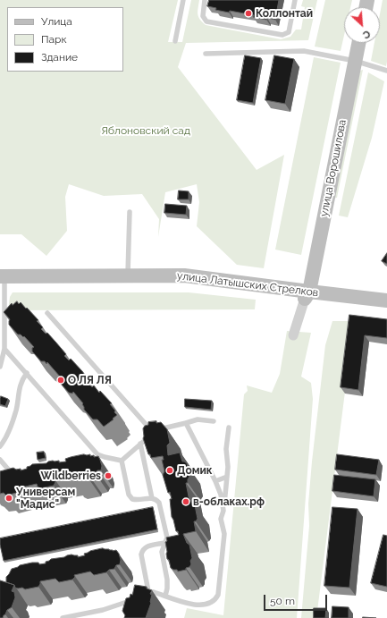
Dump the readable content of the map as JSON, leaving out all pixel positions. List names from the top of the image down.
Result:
{
  "streets": {
    "street": ["улица Ворошилова", "улица Латышских Стрелков"]
  },
  "crossings": [
    ["улица Ворошилова", "улица Латышских Стрелков"]
  ],
  "parks": ["Яблоновский сад"],
  "places": [
    "Коллонтай",
    "О ЛЯ ЛЯ",
    "Домик",
    "Wildberries",
    "Универсам \"Мадис\"",
    "в-облаках.рф"
  ],
  "legend": ["Улица", "Парк", "Здание"],
  "scale_bar": "50 m",
  "north": "bottom right"
}
